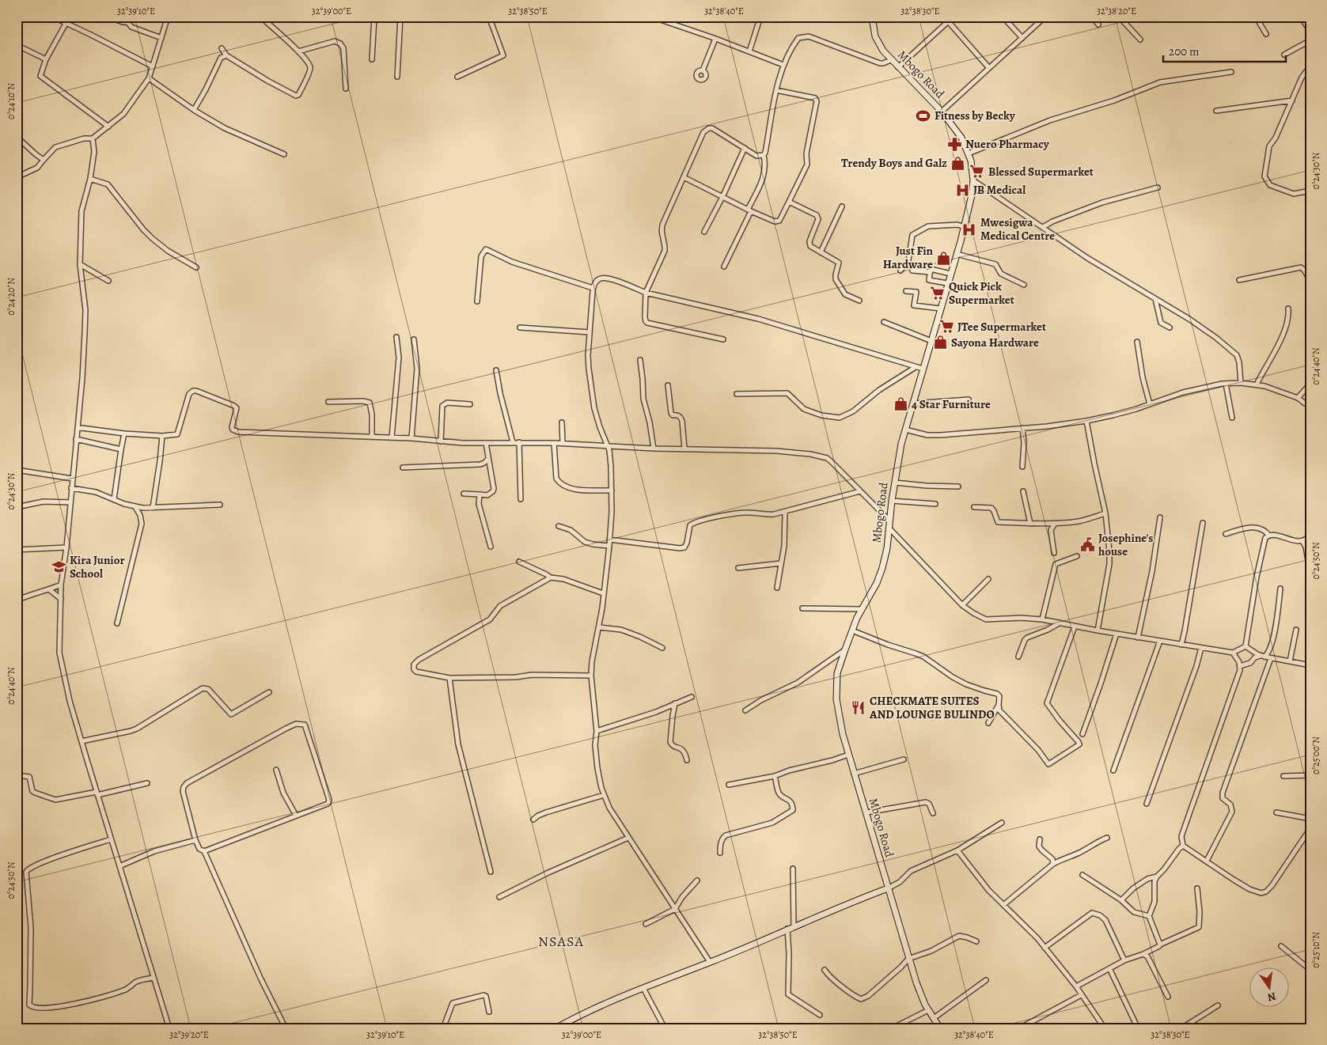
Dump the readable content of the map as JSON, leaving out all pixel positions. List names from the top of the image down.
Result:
{
  "streets": {
    "main road": ["Mbogo Road"]
  },
  "districts": ["NSASA"],
  "places": {
    "sports": ["Fitness by Becky"],
    "pharmacy": ["Nuero Pharmacy"],
    "shop": [
      "Trendy Boys and Galz",
      "Just Fin Hardware",
      "Sayona Hardware",
      "4 Star Furniture"
    ],
    "supermarket": ["Blessed Supermarket", "Quick Pick Supermarket", "JTee Supermarket"],
    "hospital": ["JB Medical", "Mwesigwa Medical Centre"],
    "public building": ["Josephine's house"],
    "school or university": ["Kira Junior School"],
    "restaurant": ["CHECKMATE SUITES AND LOUNGE BULINDO"]
  },
  "scale_bar": "200 m",
  "north": "bottom",
  "coordinates": [
    "32°39'10\"E",
    "32°39'00\"E",
    "32°38'50\"E",
    "32°38'40\"E",
    "32°38'30\"E",
    "32°38'20\"E",
    "0°24'10\"N",
    "0°24'30\"N",
    "0°24'20\"N",
    "0°24'40\"N",
    "0°24'50\"N",
    "0°25'00\"N",
    "0°25'10\"N",
    "32°39'20\"E"
  ]
}
